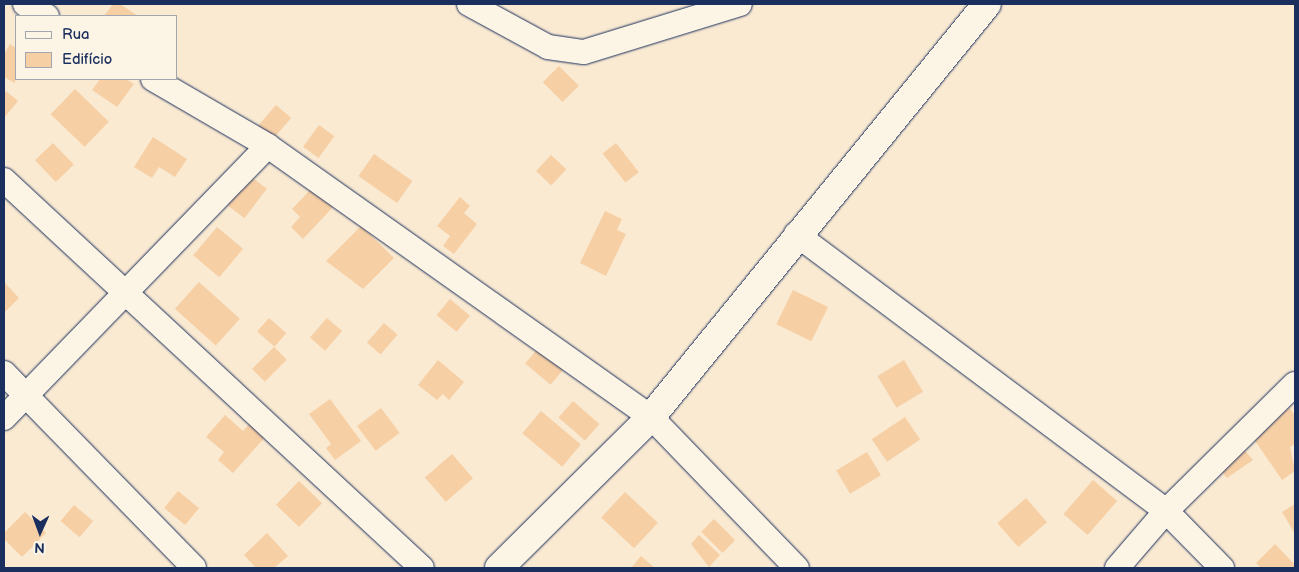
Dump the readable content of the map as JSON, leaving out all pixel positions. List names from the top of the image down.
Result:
{
  "legend": ["Rua", "Edifício"],
  "north": "bottom"
}
